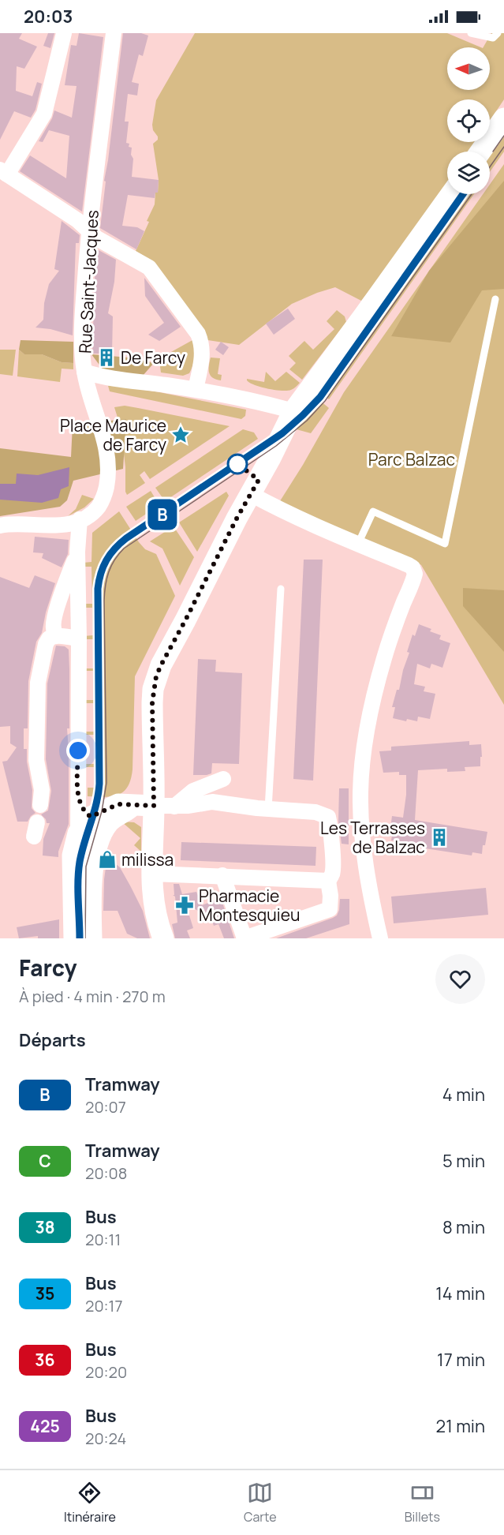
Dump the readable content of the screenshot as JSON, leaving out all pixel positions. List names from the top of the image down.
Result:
{
  "streets": {
    "street": ["Rue Saint-Jacques"]
  },
  "parks": ["Parc Balzac"],
  "places": {
    "building": ["De Farcy", "Les Terrasses de Balzac"],
    "place": ["Place Maurice de Farcy"],
    "shop": ["milissa"],
    "pharmacy": ["Pharmacie Montesquieu"]
  },
  "lines": ["tram line B"],
  "north": "left",
  "page": {
    "status": "20:03",
    "on_map": "B",
    "heading": [
      ["Farcy", "À pied · 4 min · 270 m"],
      "Départs"
    ],
    "list": [
      {
        "mark": "B",
        "name": "Tramway",
        "note": "20:07",
        "value": "4 min"
      },
      {
        "mark": "C",
        "name": "Tramway",
        "note": "20:08",
        "value": "5 min"
      },
      {
        "mark": "38",
        "name": "Bus",
        "note": "20:11",
        "value": "8 min"
      },
      {
        "mark": "35",
        "name": "Bus",
        "note": "20:17",
        "value": "14 min"
      },
      {
        "mark": "36",
        "name": "Bus",
        "note": "20:20",
        "value": "17 min"
      },
      {
        "mark": "425",
        "name": "Bus",
        "note": "20:24",
        "value": "21 min"
      }
    ],
    "tabs": ["Itinéraire", "Carte", "Billets"]
  }
}
